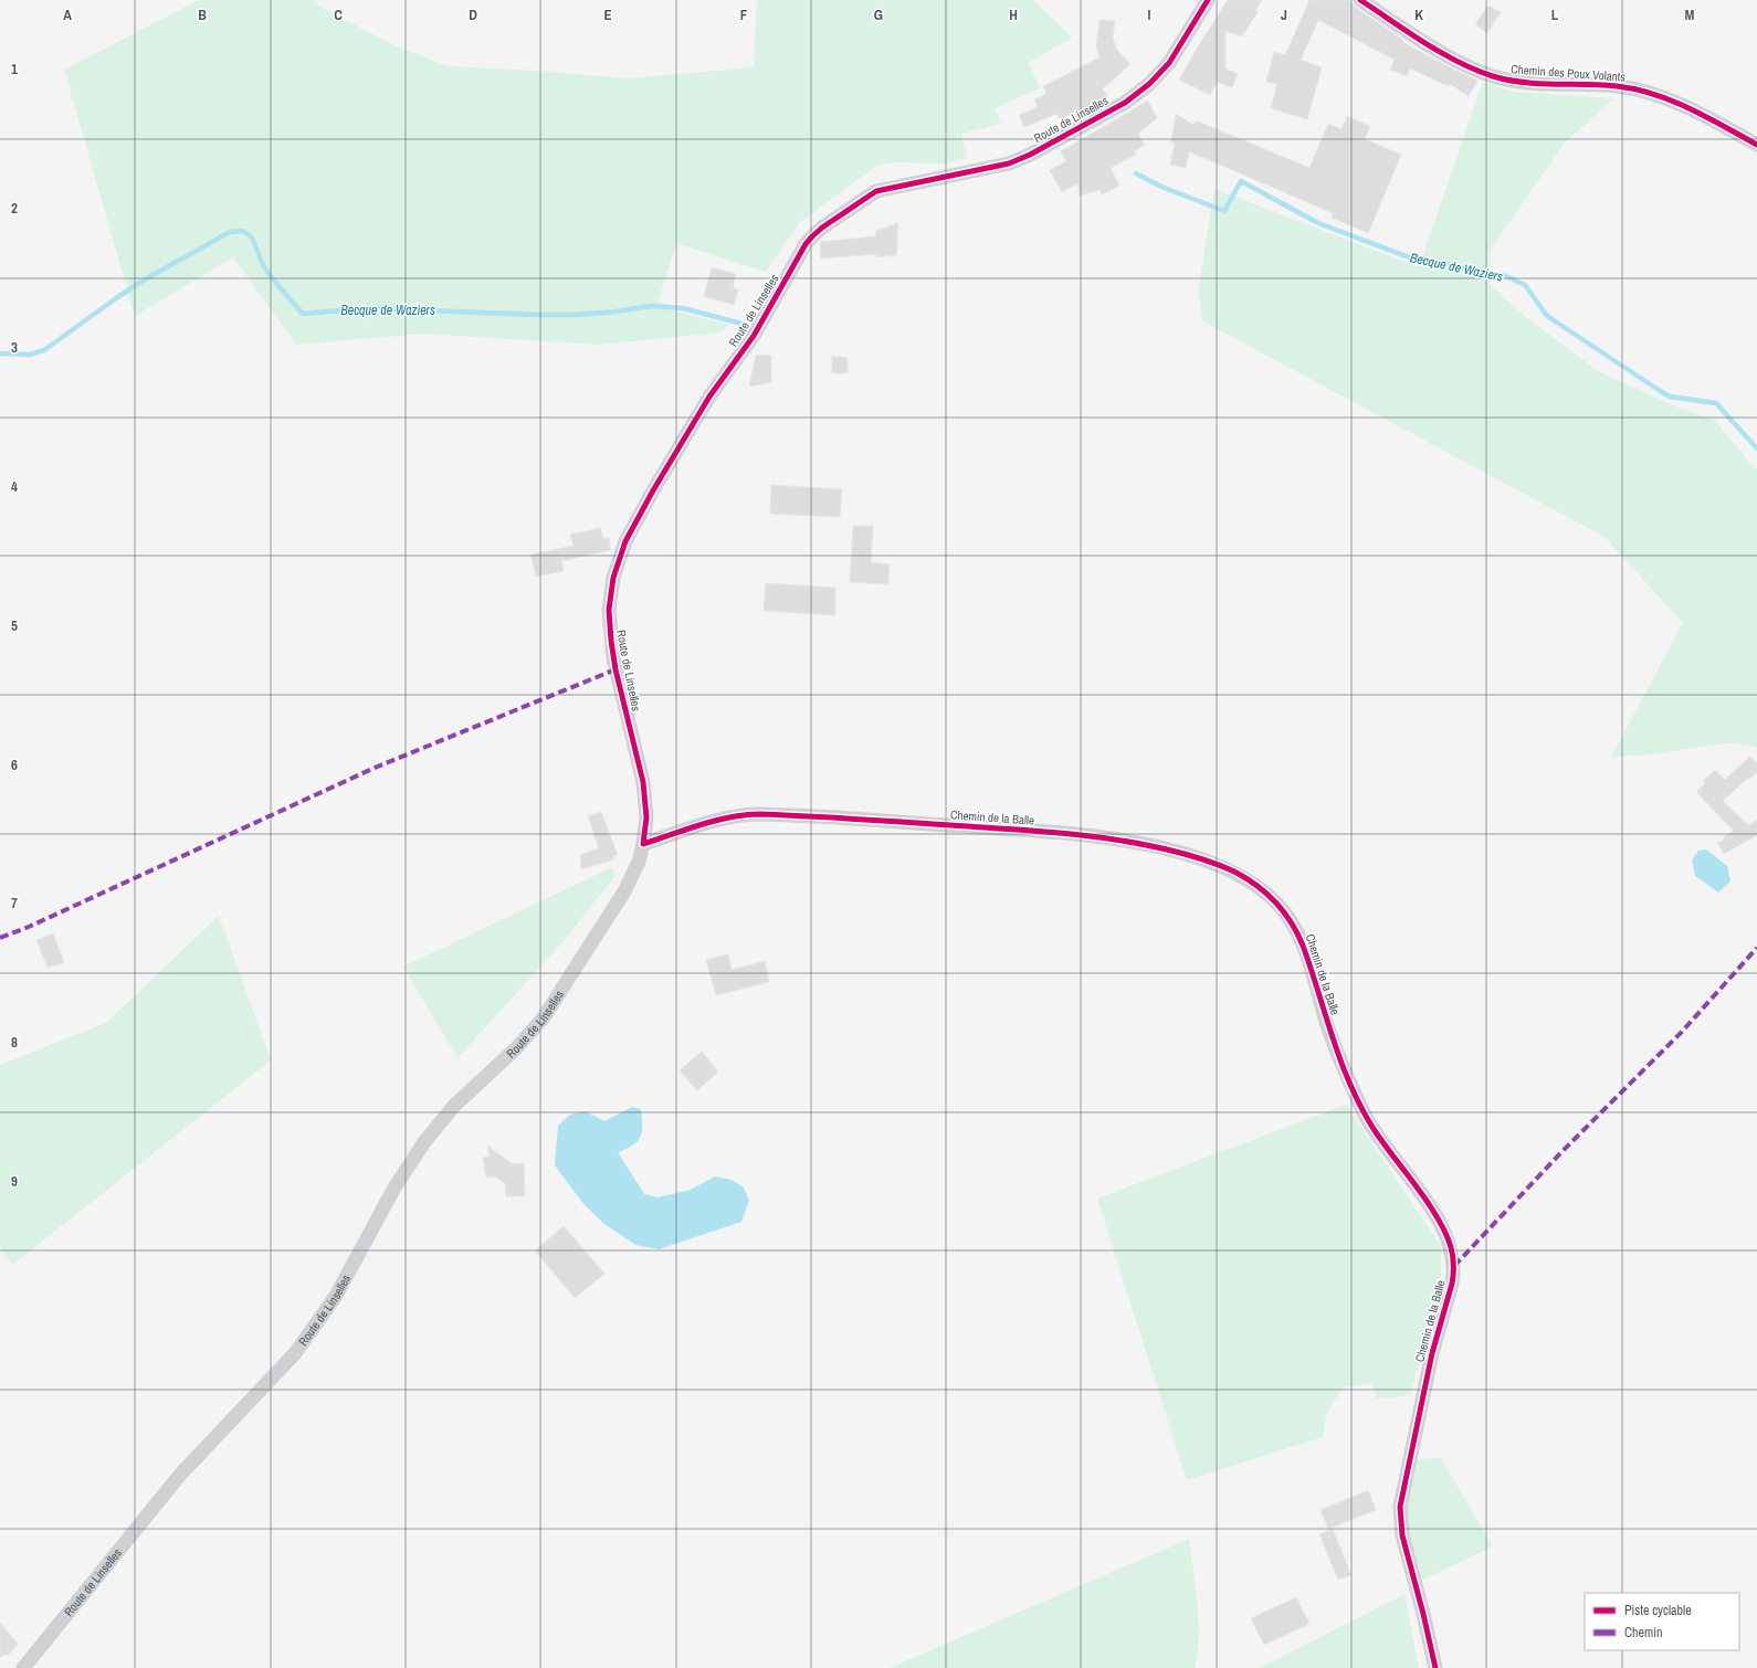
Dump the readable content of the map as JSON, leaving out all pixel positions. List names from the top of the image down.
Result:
{
  "streets": {
    "street": ["Chemin des Poux Volants", "Route de Linselles", "Chemin de la Balle"]
  },
  "crossings": [
    ["Route de Linselles", "Chemin de la Balle"]
  ],
  "water": ["Becque de Waziers"],
  "legend": ["Piste cyclable", "Chemin"],
  "grid": {
    "columns": [
      "A",
      "B",
      "C",
      "D",
      "E",
      "F",
      "G",
      "H",
      "I",
      "J",
      "K",
      "L",
      "M"
    ],
    "rows": [
      "1",
      "2",
      "3",
      "4",
      "5",
      "6",
      "7",
      "8",
      "9"
    ]
  }
}
